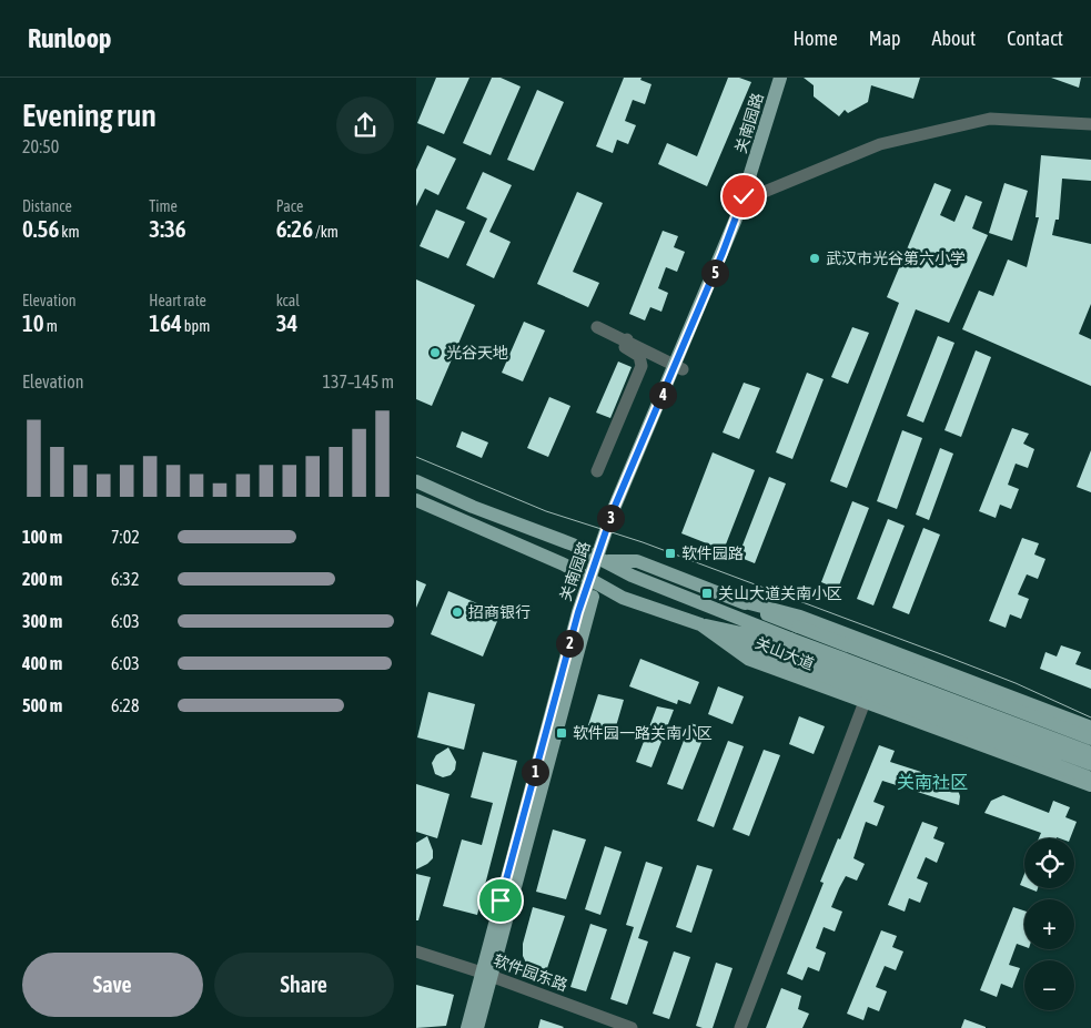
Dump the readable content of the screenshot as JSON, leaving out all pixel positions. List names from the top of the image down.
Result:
{
  "streets": {
    "main road": ["关南园路", "关山大道"],
    "street": ["软件园东路"]
  },
  "crossings": [
    ["关南园路", "关山大道"],
    ["关南园路", "软件园东路"]
  ],
  "districts": ["关南社区"],
  "places": {
    "other": ["武汉市光谷第六小学", "光谷天地", "招商银行"],
    "transit": ["软件园路", "关山大道关南小区", "软件园一路关南小区"]
  },
  "page": {
    "header": "Runloop",
    "nav": [
      "Home",
      "Map",
      "About",
      "Contact"
    ],
    "heading": ["Evening run", "20:50"],
    "stats": [
      ["Distance", "0.56 km"],
      ["Time", "3:36"],
      ["Pace", "6:26 /km"],
      ["Elevation", "10 m"],
      ["Heart rate", "164 bpm"],
      ["kcal", "34"]
    ],
    "pins": [
      "5",
      "4",
      "3",
      "2",
      "1"
    ],
    "chart": ["Elevation", "137–145 m"],
    "list": [
      {
        "name": "100 m",
        "note": "7:02"
      },
      {
        "name": "200 m",
        "note": "6:32"
      },
      {
        "name": "300 m",
        "note": "6:03"
      },
      {
        "name": "400 m",
        "note": "6:03"
      },
      {
        "name": "500 m",
        "note": "6:28"
      }
    ],
    "map_buttons": ["+", "−"],
    "buttons": ["Save", "Share"]
  }
}
